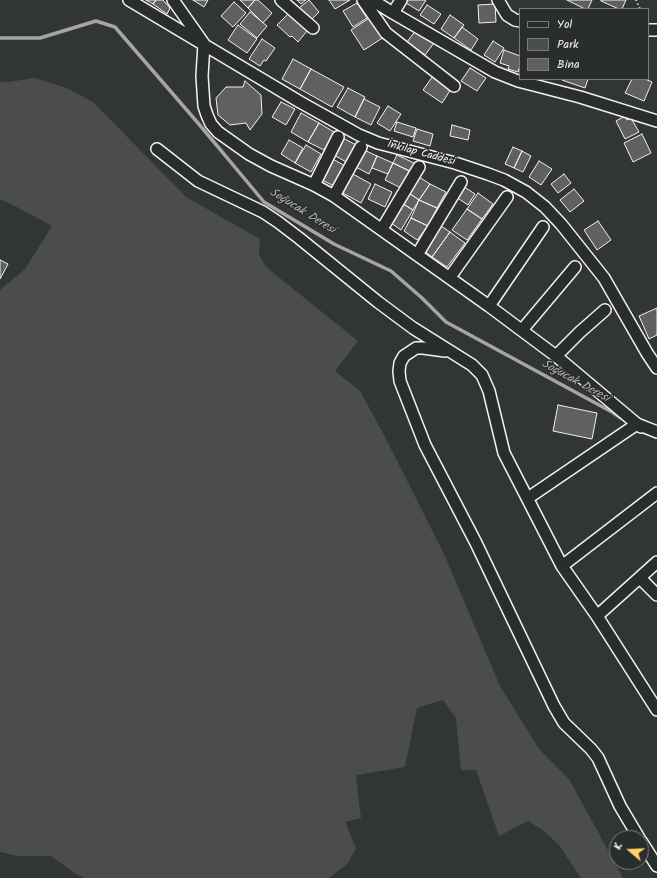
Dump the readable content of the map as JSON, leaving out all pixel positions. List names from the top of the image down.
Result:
{
  "streets": {
    "street": ["İnkılap Caddesi"]
  },
  "water": ["Soğucak Deresi"],
  "legend": ["Yol", "Park", "Bina"],
  "north": "left"
}
